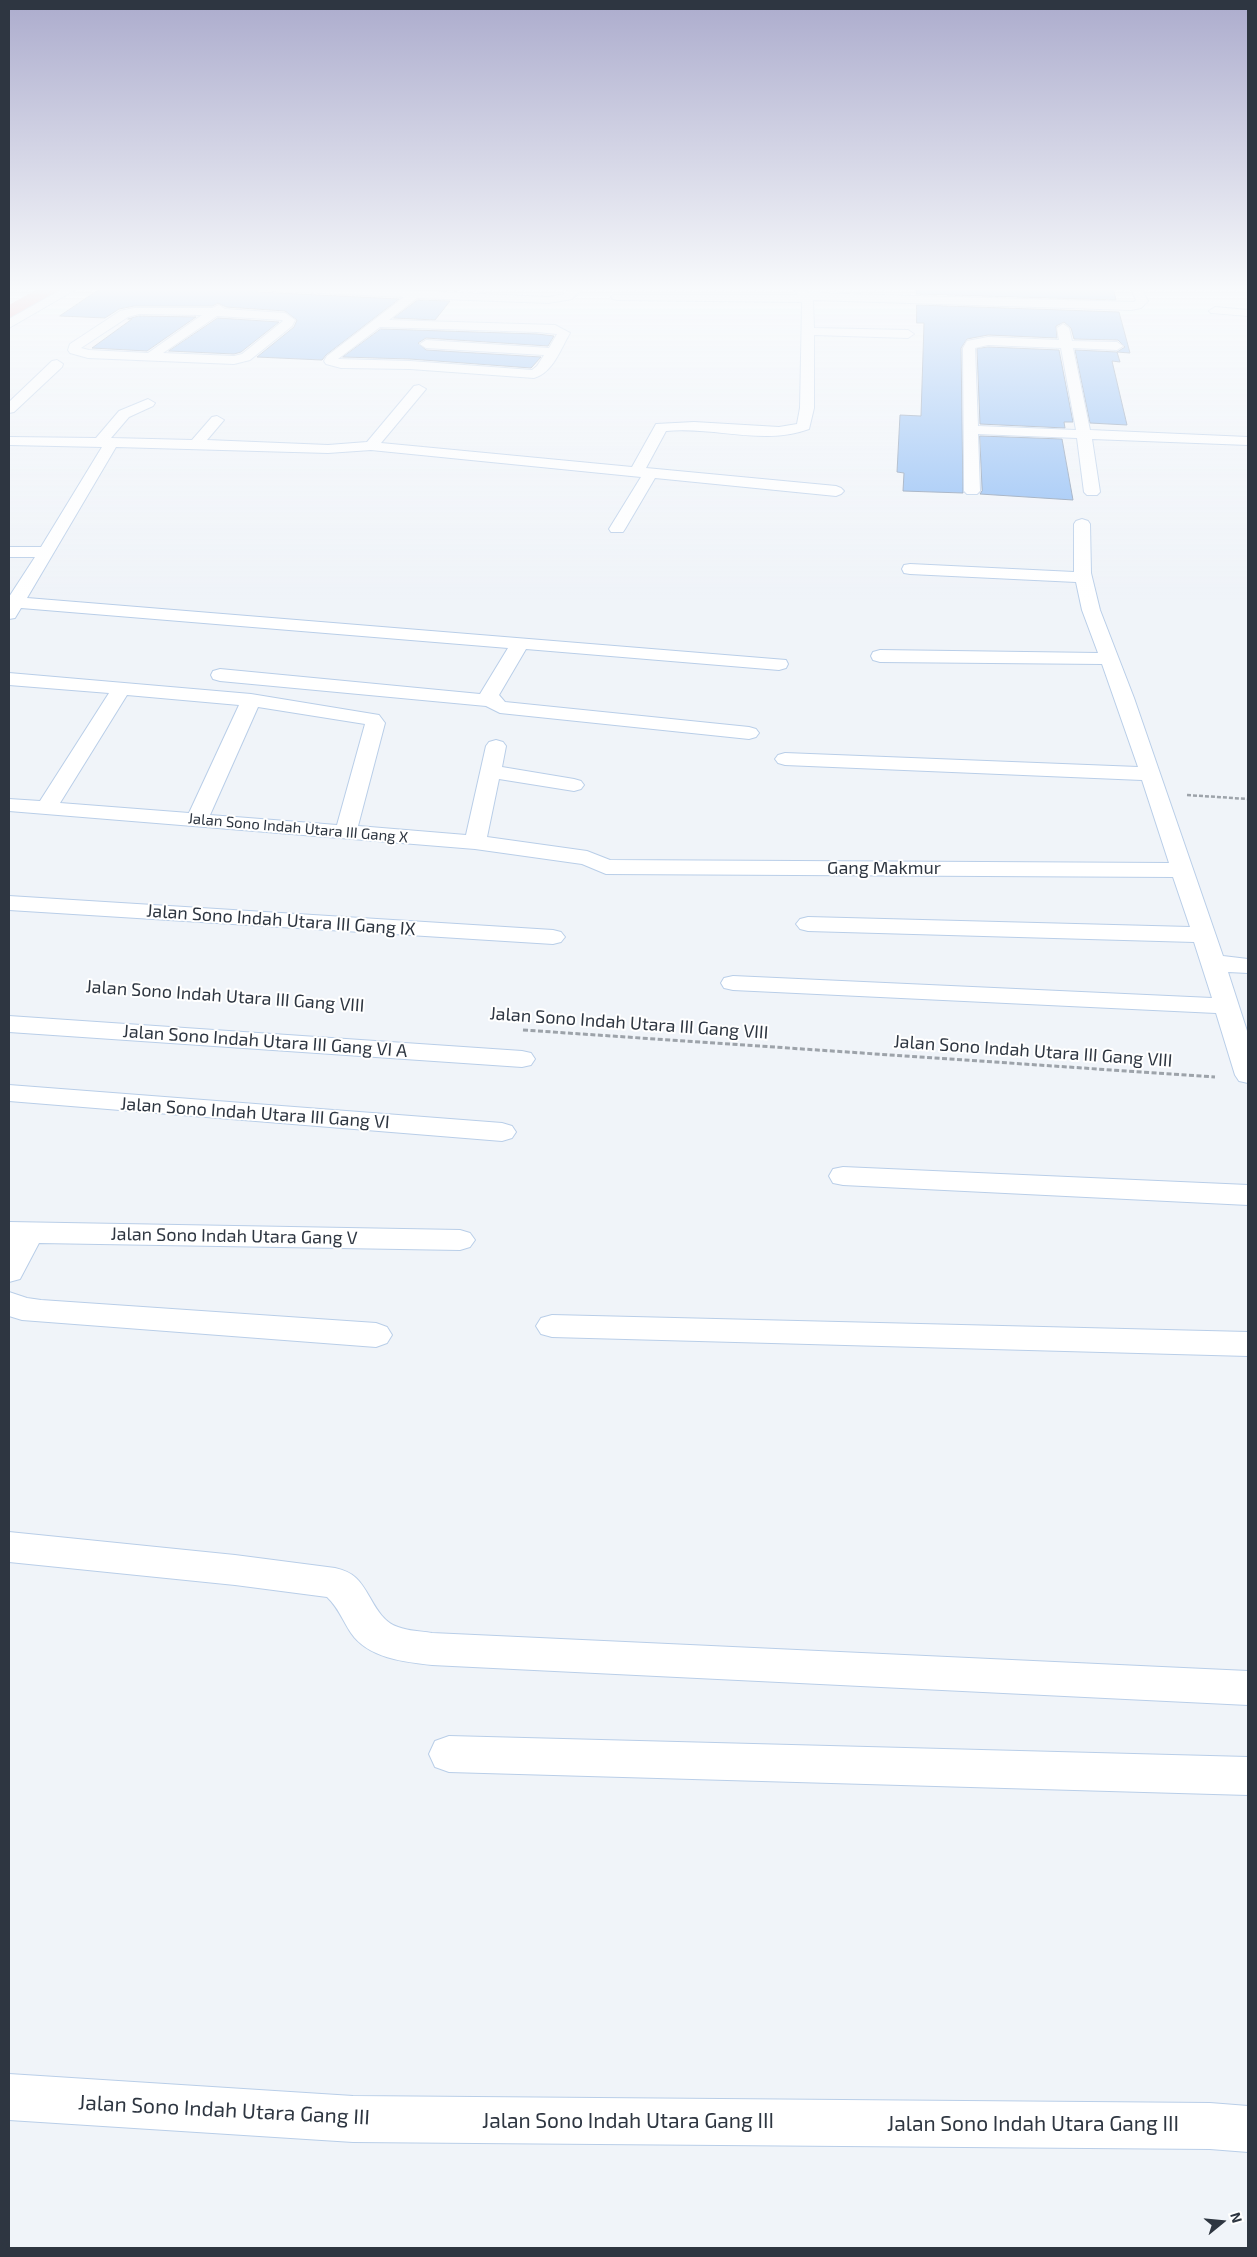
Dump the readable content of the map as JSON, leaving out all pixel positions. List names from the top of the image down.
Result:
{
  "streets": {
    "street": [
      "Jalan Sono Indah Utara III Gang X",
      "Gang Makmur",
      "Jalan Sono Indah Utara III Gang IX",
      "Jalan Sono Indah Utara III Gang VI A",
      "Jalan Sono Indah Utara III Gang VI",
      "Jalan Sono Indah Utara Gang V",
      "Jalan Sono Indah Utara Gang III"
    ],
    "path": ["Jalan Sono Indah Utara III Gang VIII"]
  },
  "crossings": [
    ["Jalan Sono Indah Utara III Gang X", "Gang Makmur"]
  ],
  "north": "right"
}
